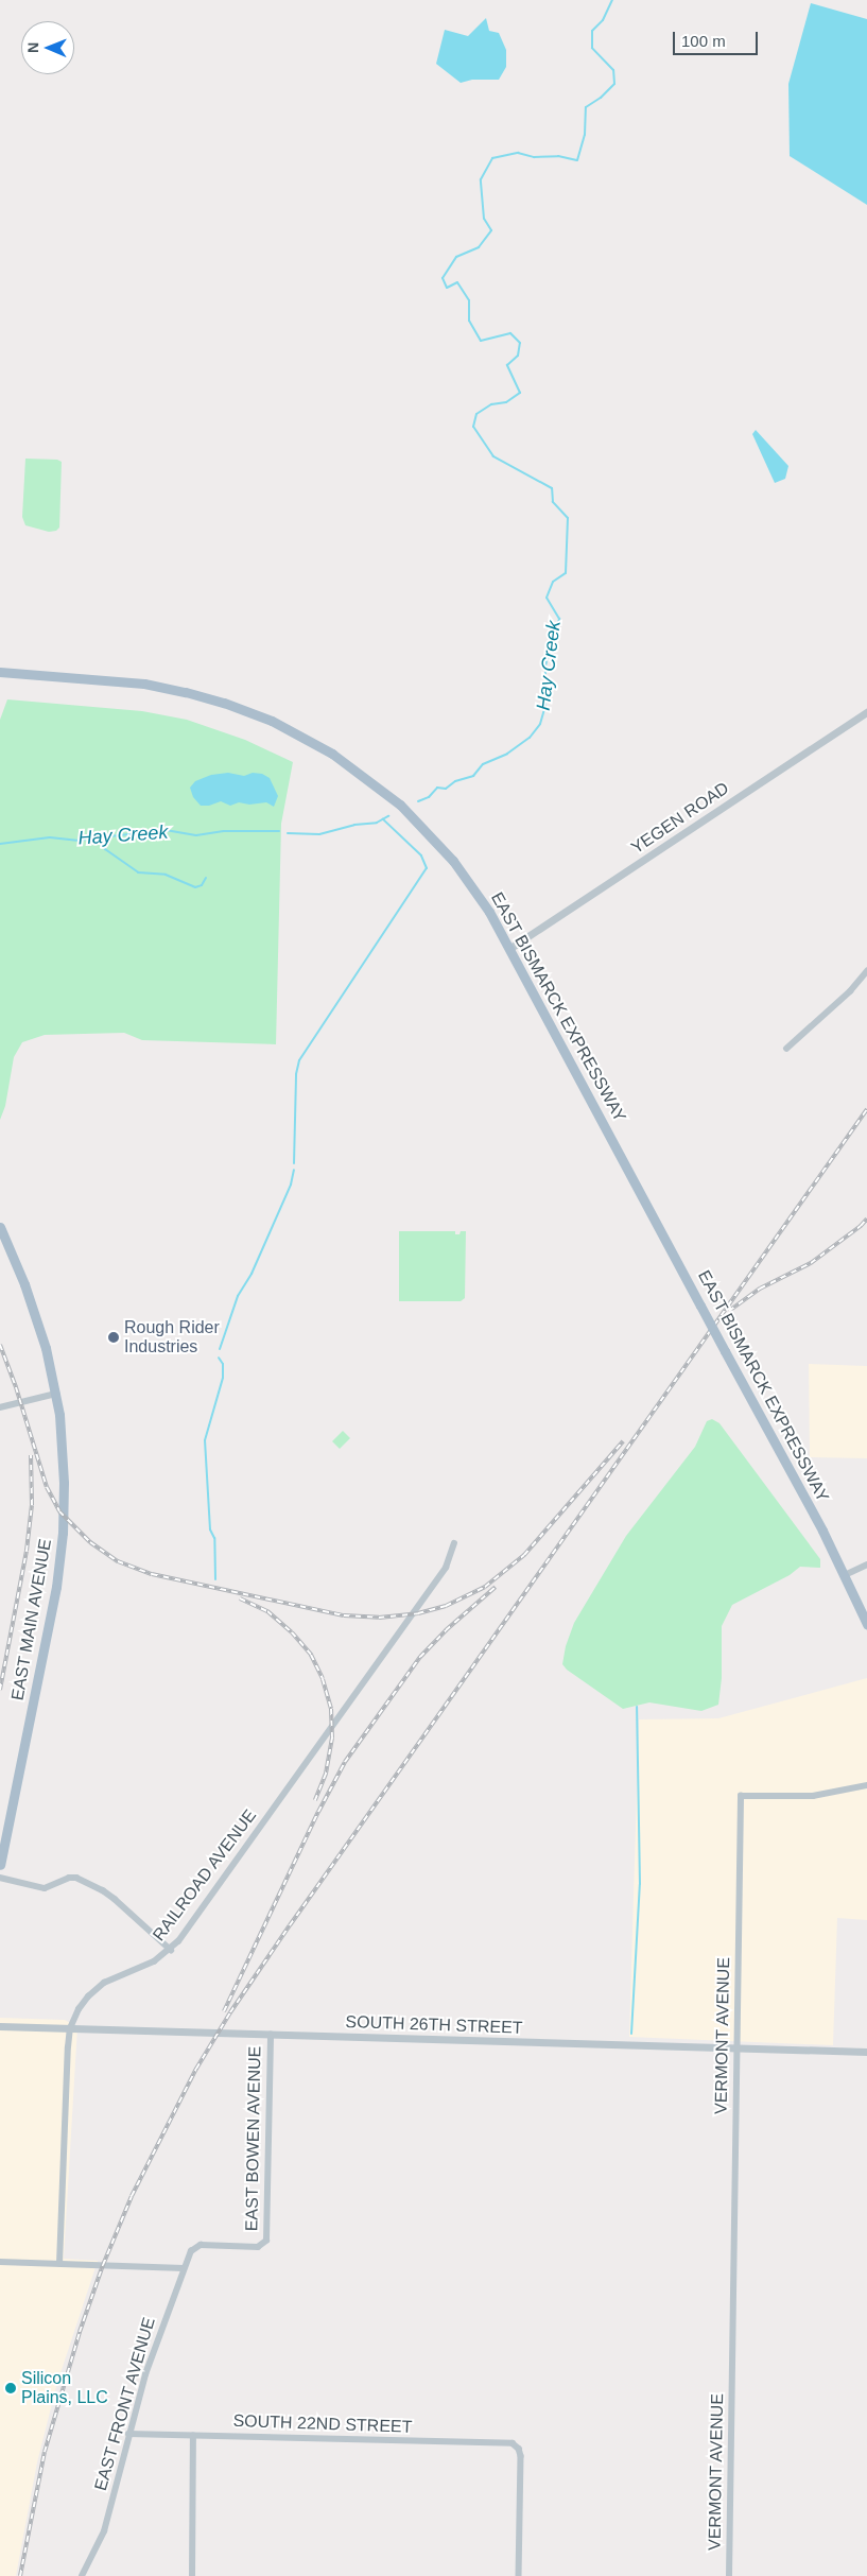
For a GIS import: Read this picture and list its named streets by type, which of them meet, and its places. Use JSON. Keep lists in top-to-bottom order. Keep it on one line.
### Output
{"streets":{"main road":["EAST BISMARCK EXPRESSWAY","EAST MAIN AVENUE"],"street":["YEGEN ROAD","RAILROAD AVENUE","SOUTH 26TH STREET","VERMONT AVENUE","EAST BOWEN AVENUE","EAST FRONT AVENUE","SOUTH 22ND STREET"]},"crossings":[["YEGEN ROAD","EAST BISMARCK EXPRESSWAY"],["RAILROAD AVENUE","SOUTH 26TH STREET"],["SOUTH 26TH STREET","VERMONT AVENUE"],["SOUTH 26TH STREET","EAST BOWEN AVENUE"],["EAST BOWEN AVENUE","EAST FRONT AVENUE"],["EAST FRONT AVENUE","SOUTH 22ND STREET"]],"water":["Hay Creek"],"places":["Rough Rider Industries","Silicon Plains, LLC"],"scale_bar":"100 m","north":"left"}
